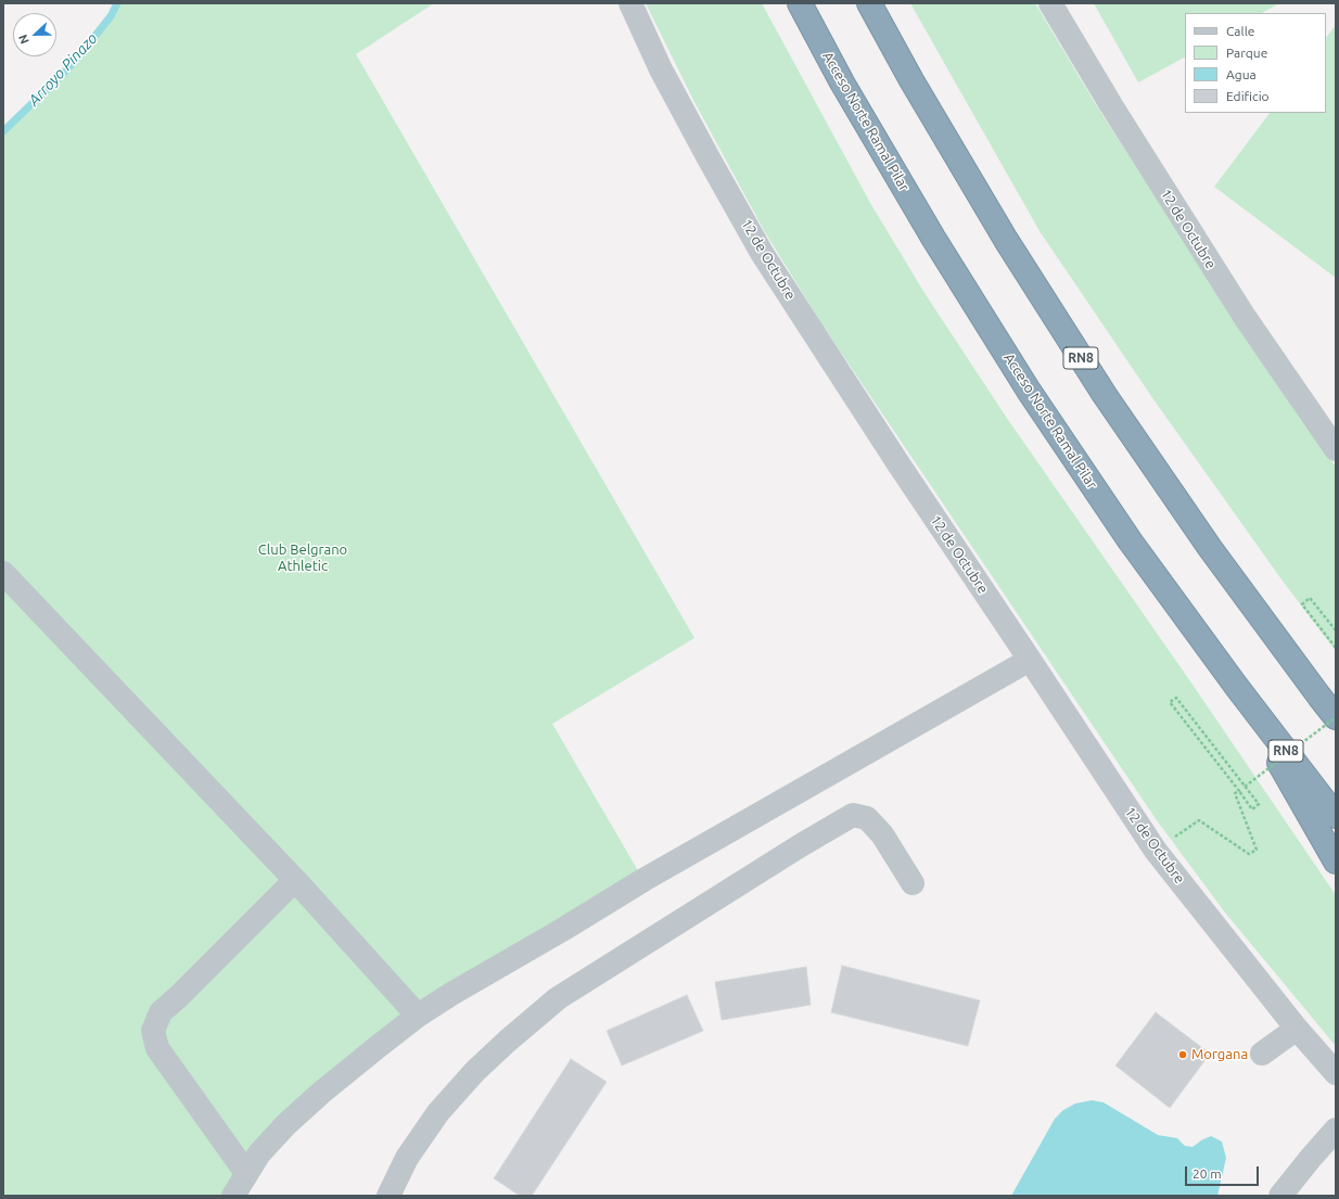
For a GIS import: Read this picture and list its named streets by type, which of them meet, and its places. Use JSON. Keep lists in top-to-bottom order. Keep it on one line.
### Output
{"streets":{"highway":["Acceso Norte Ramal Pilar","RN8"],"street":["12 de Octubre"]},"water":["Arroyo Pinazo"],"parks":["Club Belgrano Athletic"],"places":["Morgana"],"legend":["Calle","Parque","Agua","Edificio"],"scale_bar":"20 m","north":"left"}
